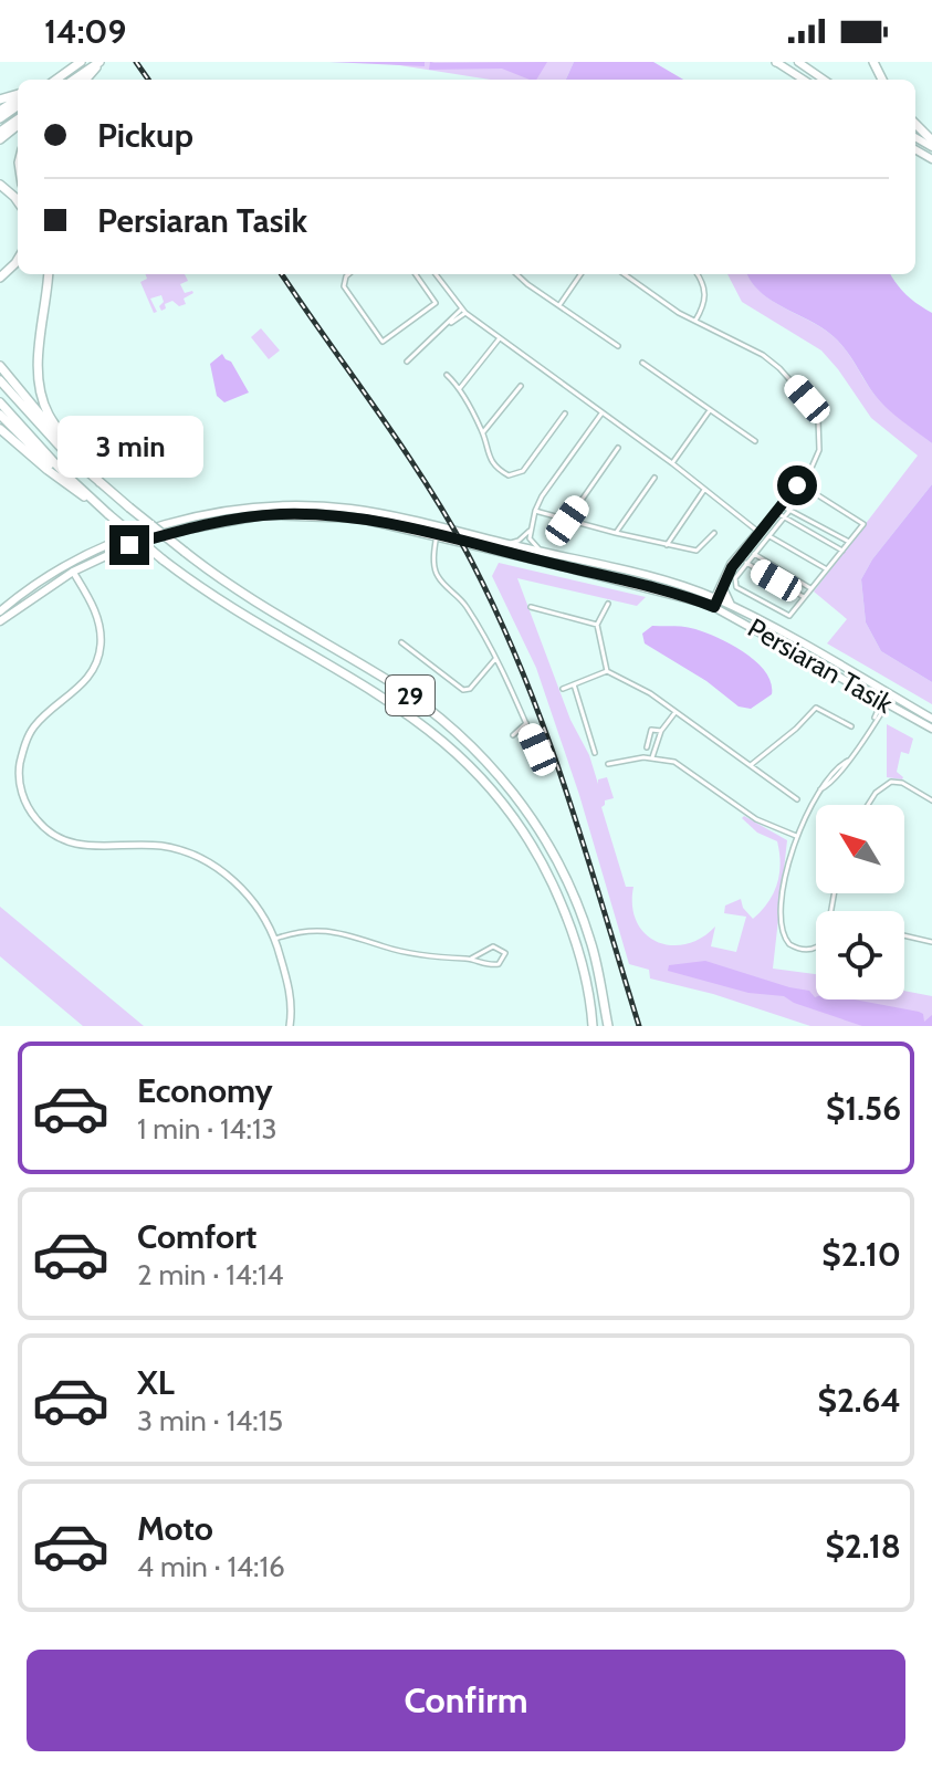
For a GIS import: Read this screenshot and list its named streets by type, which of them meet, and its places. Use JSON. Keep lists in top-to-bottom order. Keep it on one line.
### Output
{"streets":{"highway":["29"],"main road":["Persiaran Tasik"]},"north":"top left","page":{"status":"14:09","banner":["Pickup","Persiaran Tasik"],"bubble":"3 min","list":[{"name":"Economy","note":"1 min · 14:13","value":"$1.56"},{"name":"Comfort","note":"2 min · 14:14","value":"$2.10"},{"name":"XL","note":"3 min · 14:15","value":"$2.64"},{"name":"Moto","note":"4 min · 14:16","value":"$2.18"}],"buttons":"Confirm"}}
